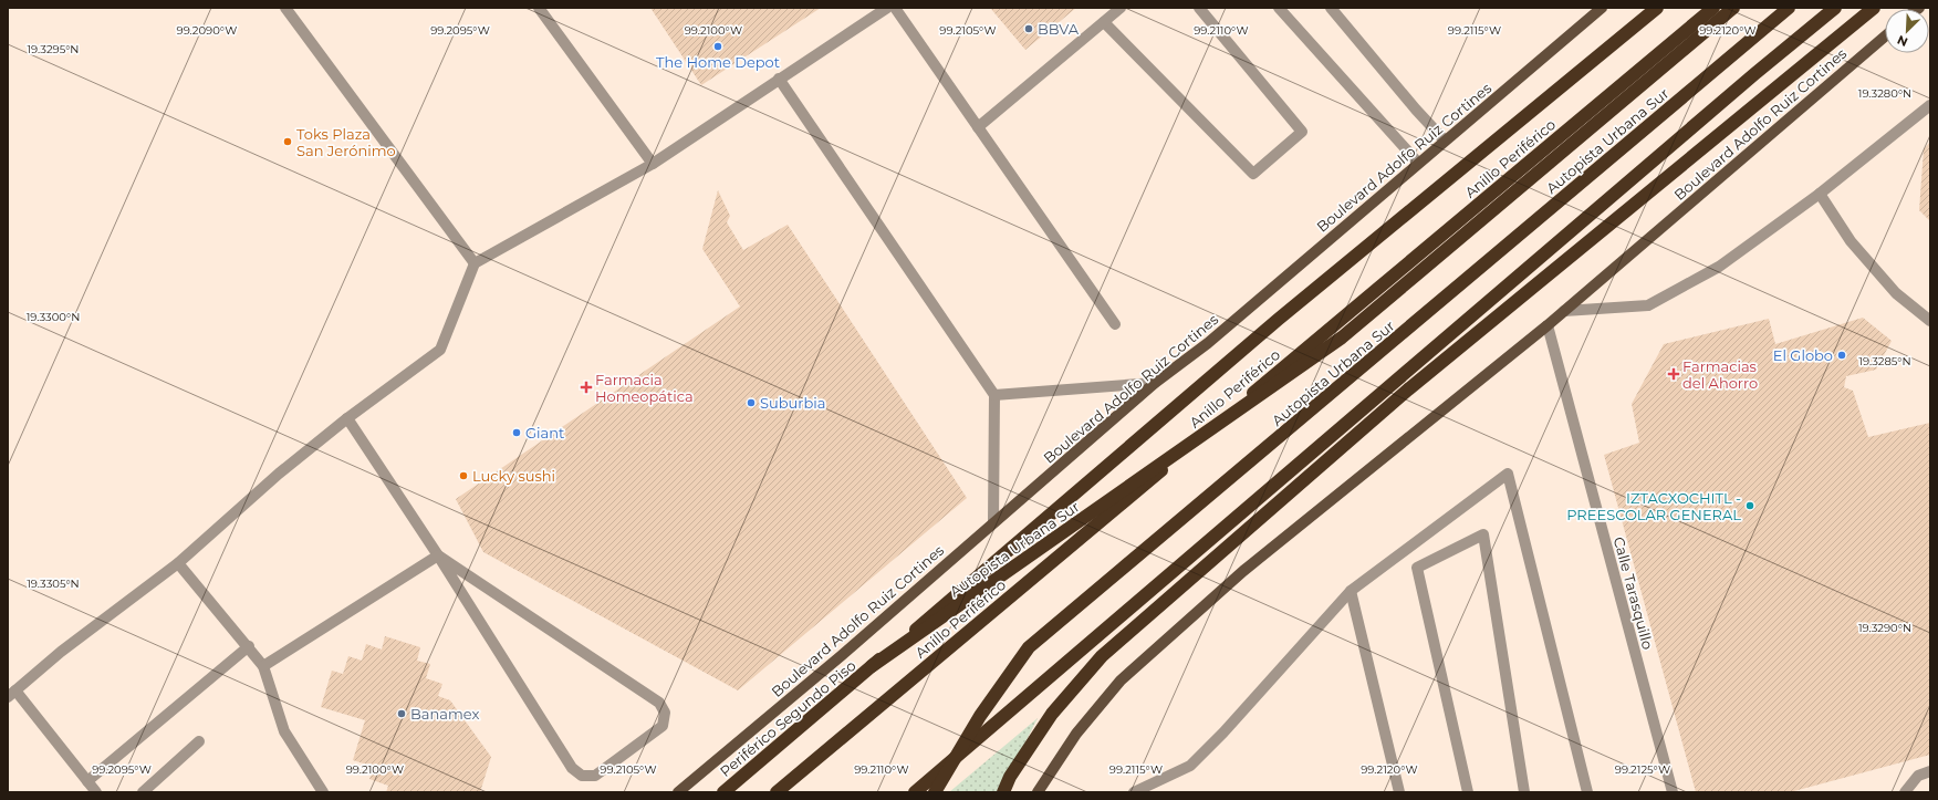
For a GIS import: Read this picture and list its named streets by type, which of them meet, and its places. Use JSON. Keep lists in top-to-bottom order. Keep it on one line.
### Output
{"streets":{"highway":["Autopista Urbana Sur","Anillo Periférico","Periférico Segundo Piso"],"main road":["Boulevard Adolfo Ruiz Cortines"],"street":["Calle Tarasquillo"]},"crossings":[["Boulevard Adolfo Ruiz Cortines","Calle Tarasquillo"],["Autopista Urbana Sur","Periférico Segundo Piso"]],"places":{"other":["BBVA","The Home Depot","Toks Plaza San Jerónimo","El Globo","Suburbia","Giant","Lucky sushi","IZTACXOCHITL - PREESCOLAR GENERAL","Banamex"],"health":["Farmacias del Ahorro","Farmacia Homeopática"]},"north":"bottom left","coordinates":["99.2090°W","99.2095°W","99.2100°W","99.2105°W","99.2120°W","99.2110°W","99.2115°W","19.3295°N","19.3280°N","19.3300°N","19.3285°N","19.3305°N","19.3290°N","99.2125°W"]}
